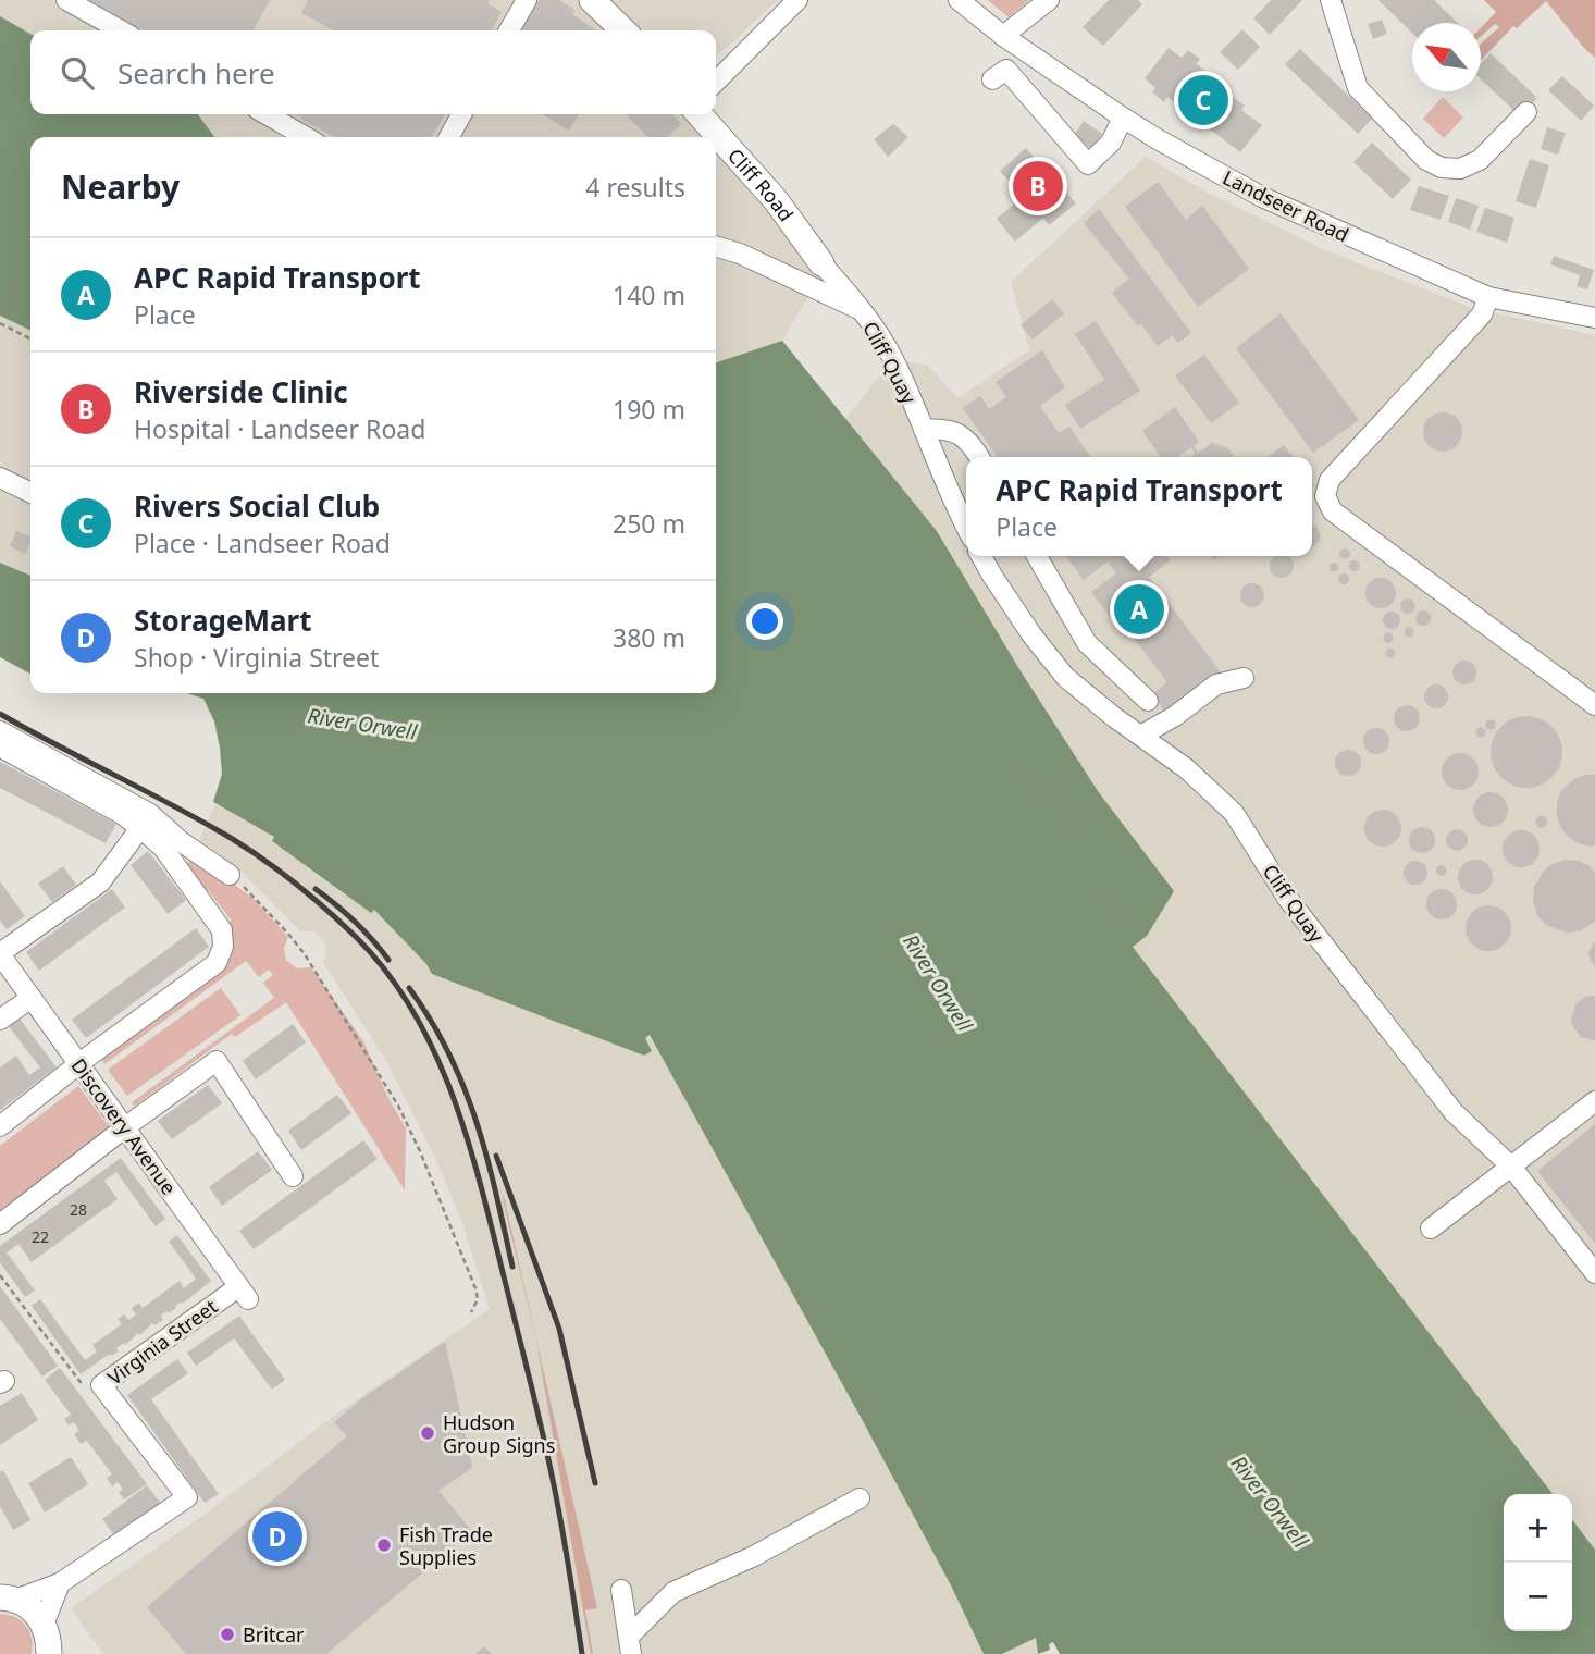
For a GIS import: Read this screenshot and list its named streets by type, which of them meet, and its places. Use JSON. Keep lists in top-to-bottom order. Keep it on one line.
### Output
{"streets":{"main road":["Cliff Road"],"street":["Landseer Road","Cliff Quay","Discovery Avenue","Virginia Street"]},"crossings":[["Cliff Road","Cliff Quay"],["Discovery Avenue","Virginia Street"]],"water":["River Orwell"],"places":["Hudson Group Signs","Fish Trade Supplies","Britcar"],"house_numbers":["28","22"],"north":"top left","page":{"search":"Search here","pins":["C","B","A","D"],"heading":["Nearby","4 results"],"list":[{"mark":"A","name":"APC Rapid Transport","note":"Place","value":"140 m"},{"mark":"B","name":"Riverside Clinic","note":"Hospital · Landseer Road","value":"190 m"},{"mark":"C","name":"Rivers Social Club","note":"Place · Landseer Road","value":"250 m"},{"mark":"D","name":"StorageMart","note":"Shop · Virginia Street","value":"380 m"}],"popup":["APC Rapid Transport","Place"],"map_buttons":["+","−"]}}
